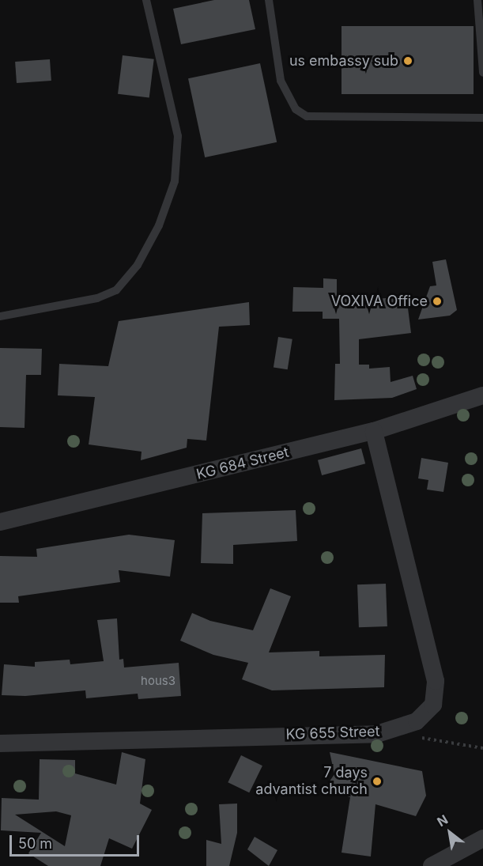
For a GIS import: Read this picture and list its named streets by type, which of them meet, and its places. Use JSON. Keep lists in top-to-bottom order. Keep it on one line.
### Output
{"streets":{"street":["KG 684 Street","KG 655 Street"]},"crossings":[["KG 684 Street","KG 655 Street"]],"places":["us embassy sub","VOXIVA Office","7 days advantist church"],"house_numbers":["hous3"],"scale_bar":"50 m","north":"top left"}
